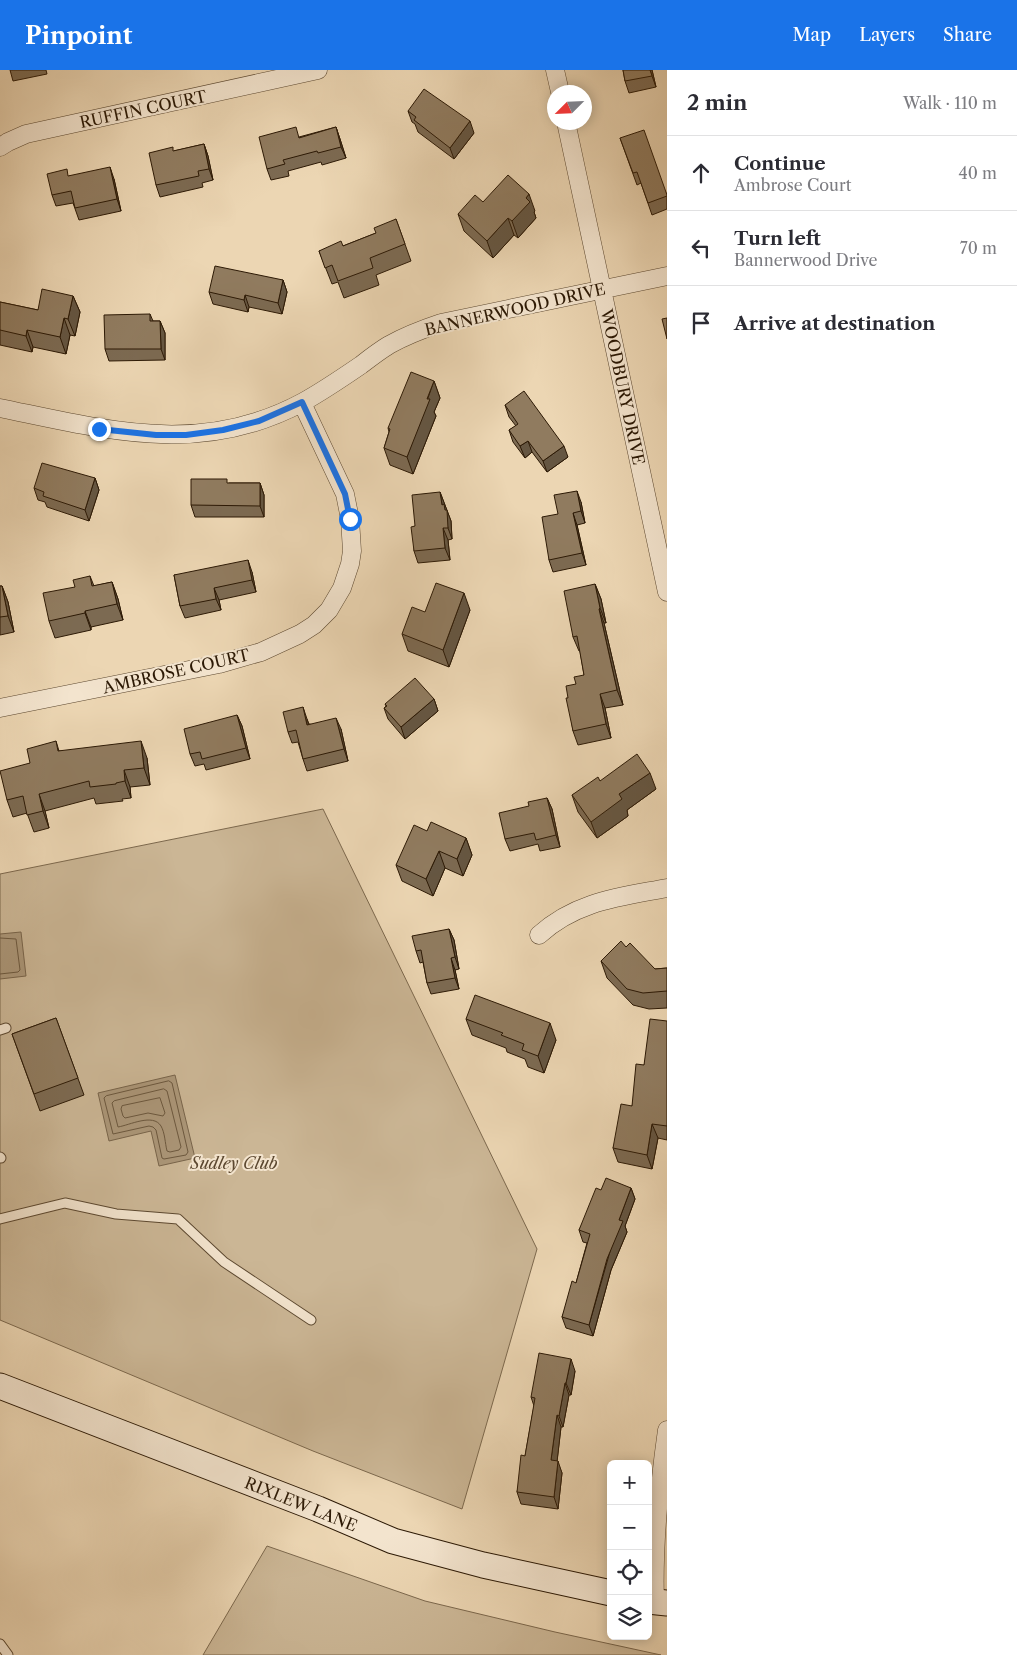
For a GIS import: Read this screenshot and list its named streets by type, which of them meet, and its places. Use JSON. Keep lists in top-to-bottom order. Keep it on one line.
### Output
{"streets":{"street":["RUFFIN COURT","BANNERWOOD DRIVE","WOODBURY DRIVE","AMBROSE COURT","RIXLEW LANE"]},"crossings":[["BANNERWOOD DRIVE","WOODBURY DRIVE"],["BANNERWOOD DRIVE","AMBROSE COURT"]],"parks":["Sudley Club"],"north":"bottom left","page":{"header":"Pinpoint","nav":["Map","Layers","Share"],"heading":["2 min","Walk · 110 m"],"list":[["Continue","Ambrose Court","40 m"],["Turn left","Bannerwood Drive","70 m"],"Arrive at destination"],"map_buttons":["+","−"]}}
